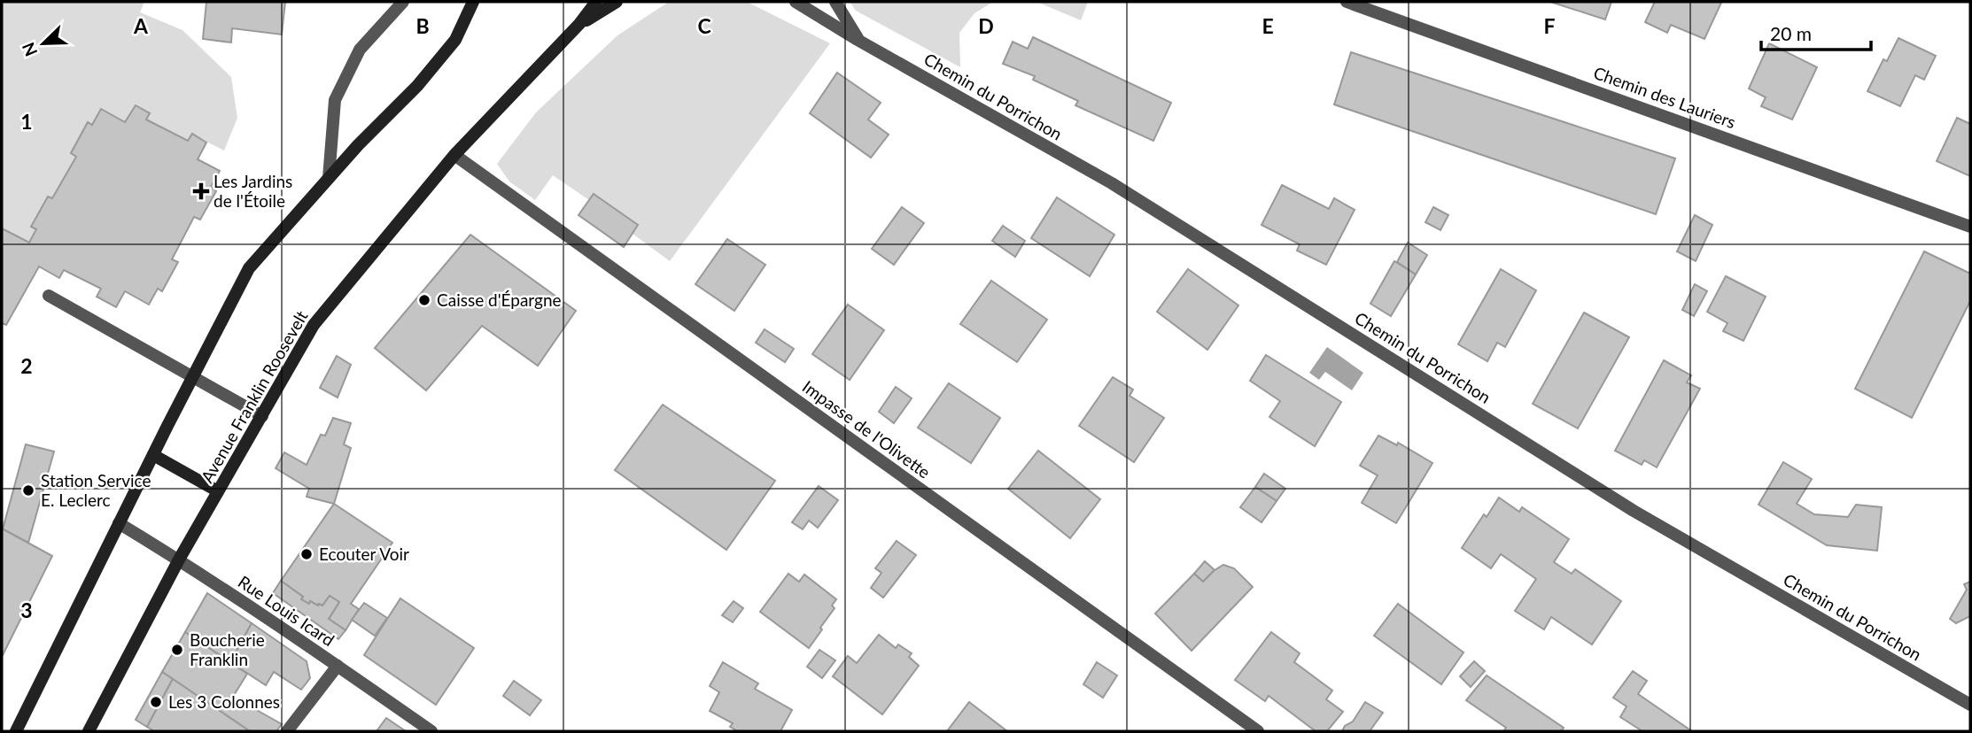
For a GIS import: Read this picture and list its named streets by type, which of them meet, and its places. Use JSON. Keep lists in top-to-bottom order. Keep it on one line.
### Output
{"streets":{"main road":["Avenue Franklin Roosevelt"],"street":["Chemin du Porrichon","Chemin des Lauriers","Impasse de l'Olivette","Rue Louis Icard"]},"crossings":[["Avenue Franklin Roosevelt","Impasse de l'Olivette"],["Avenue Franklin Roosevelt","Rue Louis Icard"]],"places":{"health":["Les Jardins de l'Étoile"],"other":["Caisse d'Épargne","Station Service E. Leclerc","Ecouter Voir","Boucherie Franklin","Les 3 Colonnes"]},"scale_bar":"20 m","north":"bottom left","grid":{"columns":["A","B","C","D","E","F"],"rows":["1","2","3"]}}
